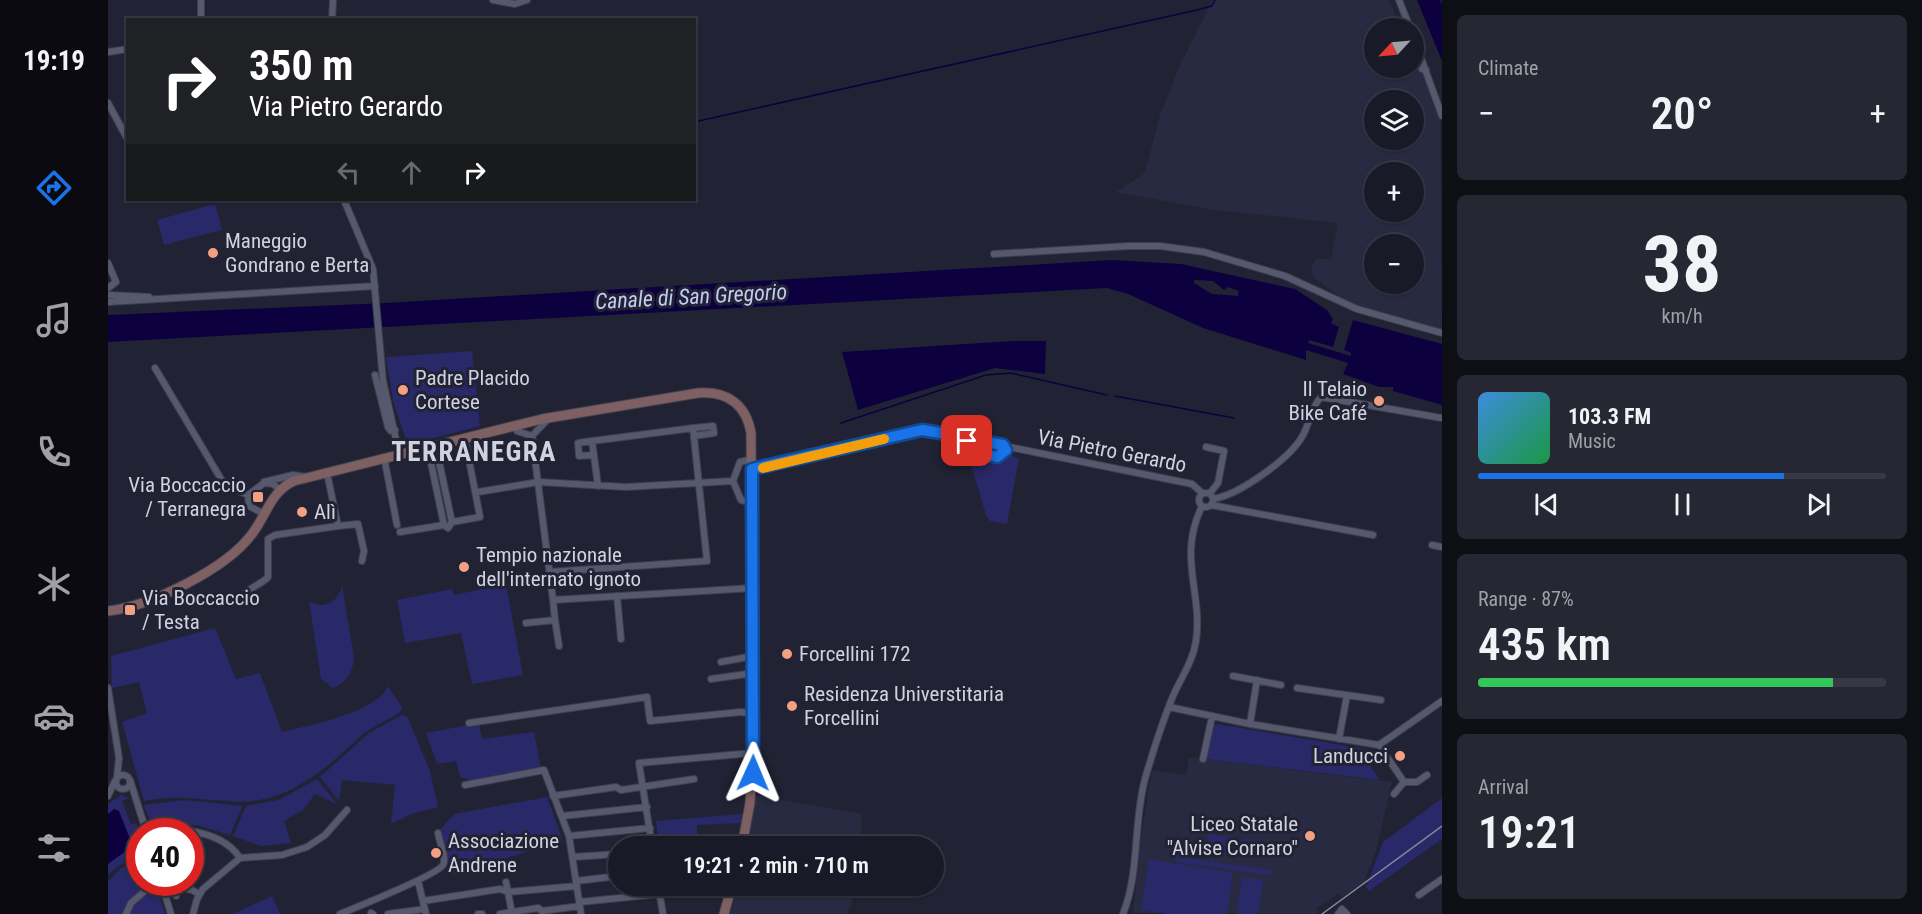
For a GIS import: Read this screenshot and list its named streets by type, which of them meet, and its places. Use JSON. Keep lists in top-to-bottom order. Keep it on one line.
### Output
{"streets":{"street":["Via Pietro Gerardo"]},"districts":["TERRANEGRA"],"water":["Canale di San Gregorio"],"places":{"other":["Maneggio Gondrano e Berta","Padre Placido Cortese","Il Telaio Bike Café","Alì","Tempio nazionale dell'internato ignoto","Forcellini 172","Residenza Universtitaria Forcellini","Landucci","Liceo Statale \"Alvise Cornaro\"","Associazione Andrene"],"transit":["Via Boccaccio / Terranegra","Via Boccaccio / Testa"]},"north":"bottom left","page":{"tabs":"19:19","tile":["Climate",["38","km/h"],["Range · 87%","435 km"],["Arrival","19:21"]],"map_buttons":["+","−"],"turn":["350 m","Via Pietro Gerardo"],"heat":["−","20°","+"],"song":["103.3 FM","Music"],"limit":"40","trip":"19:21 · 2 min · 710 m"}}
